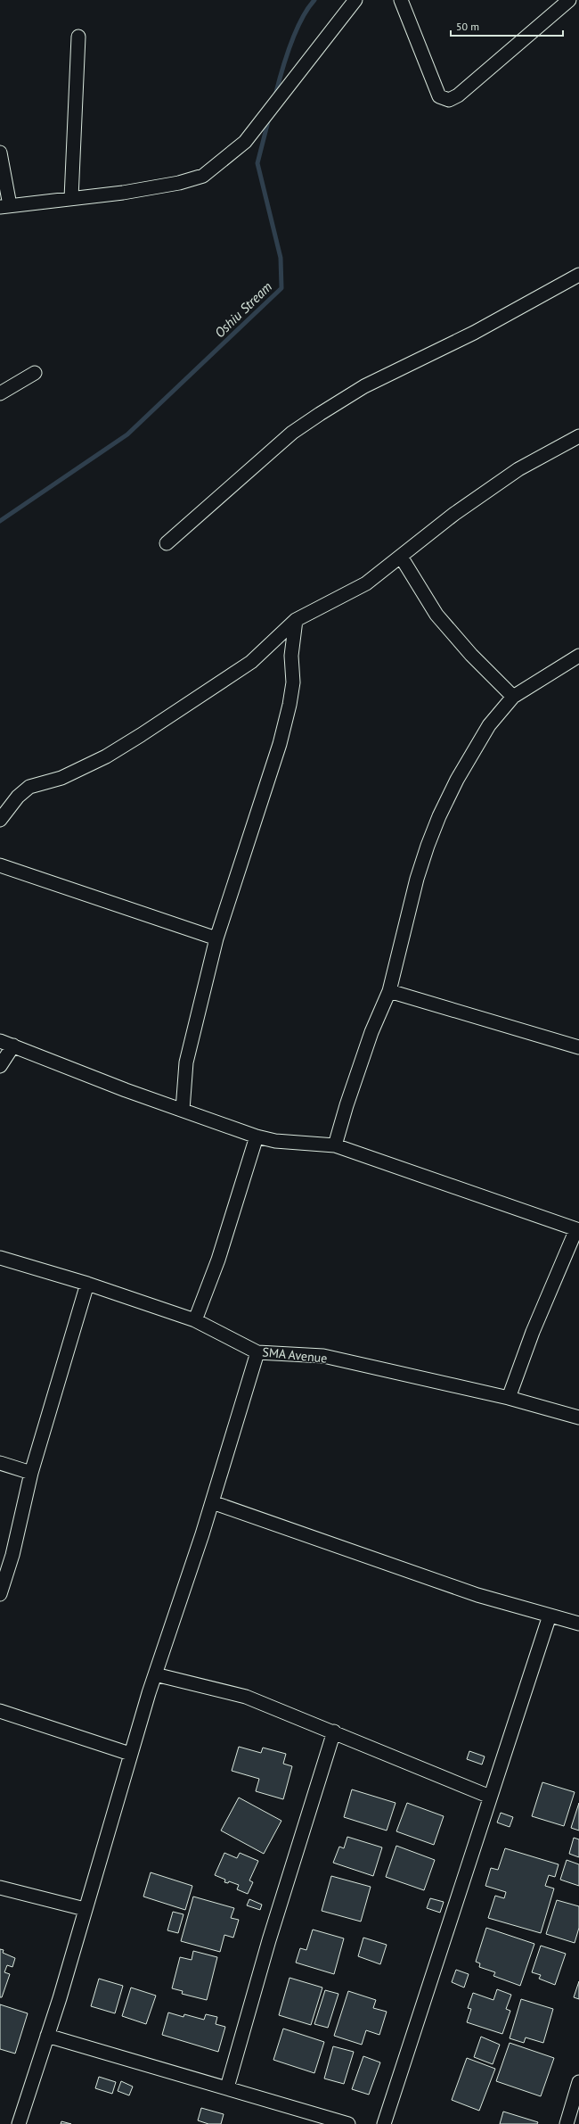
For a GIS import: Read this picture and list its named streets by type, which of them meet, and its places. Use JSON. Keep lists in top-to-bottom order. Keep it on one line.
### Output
{"streets":{"street":["SMA Avenue"]},"water":["Oshiu Stream"],"scale_bar":"50 m"}
